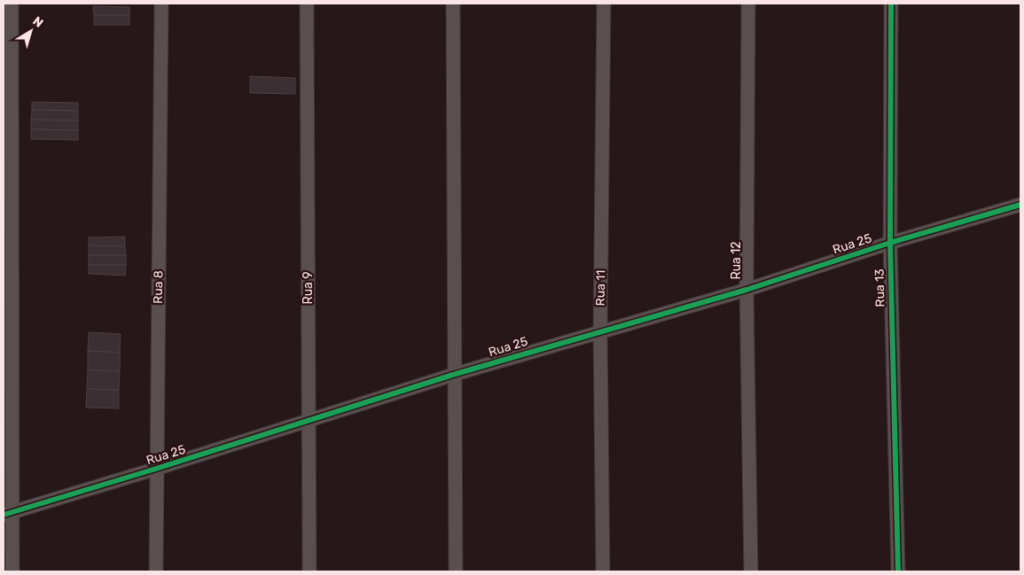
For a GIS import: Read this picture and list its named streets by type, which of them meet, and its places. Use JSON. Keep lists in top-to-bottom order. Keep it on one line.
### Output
{"streets":{"street":["Rua 25","Rua 12","Rua 8","Rua 9","Rua 11","Rua 13"]},"crossings":[["Rua 25","Rua 12"],["Rua 25","Rua 8"],["Rua 25","Rua 9"],["Rua 25","Rua 11"],["Rua 25","Rua 13"]],"north":"top right"}
